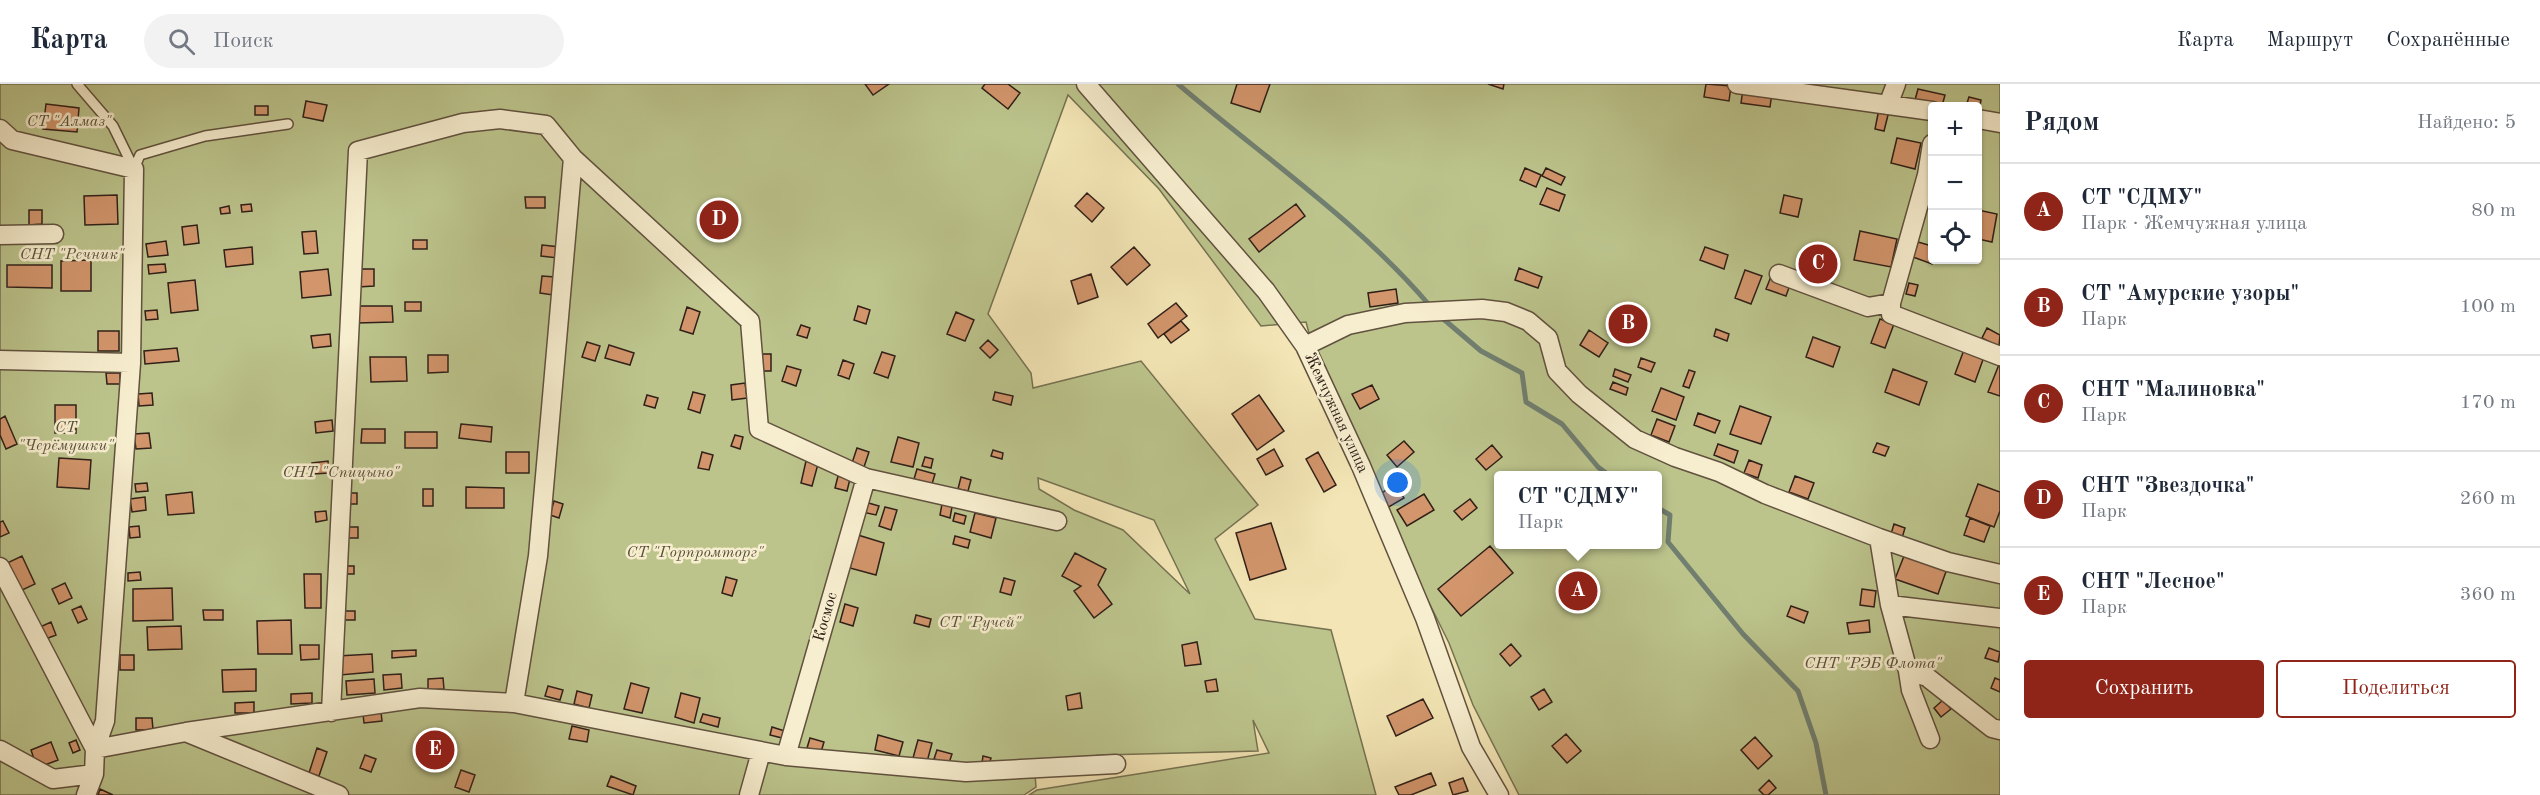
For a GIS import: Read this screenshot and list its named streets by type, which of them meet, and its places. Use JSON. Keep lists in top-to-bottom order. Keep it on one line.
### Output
{"streets":{"street":["Жемчужная улица","Космос"]},"parks":["СТ \"Алмаз\"","СНТ \"Речник\"","СТ \"Черёмушки\"","СНТ \"Спицыно\"","СТ \"Горпромторг\"","СТ \"Ручей\"","СНТ \"РЭБ Флота\""],"page":{"header":"Карта","search":"Поиск","nav":["Карта","Маршрут","Сохранённые"],"heading":["Рядом","Найдено: 5"],"map_buttons":["+","−"],"list":[{"mark":"A","name":"СТ \"СДМУ\"","note":"Парк · Жемчужная улица","value":"80 m"},{"mark":"B","name":"СТ \"Амурские узоры\"","note":"Парк","value":"100 m"},{"mark":"C","name":"СНТ \"Малиновка\"","note":"Парк","value":"170 m"},{"mark":"D","name":"СНТ \"Звездочка\"","note":"Парк","value":"260 m"},{"mark":"E","name":"СНТ \"Лесное\"","note":"Парк","value":"360 m"}],"pins":["D","C","B","A","E"],"popup":["СТ \"СДМУ\"","Парк"],"buttons":["Сохранить","Поделиться"]}}
